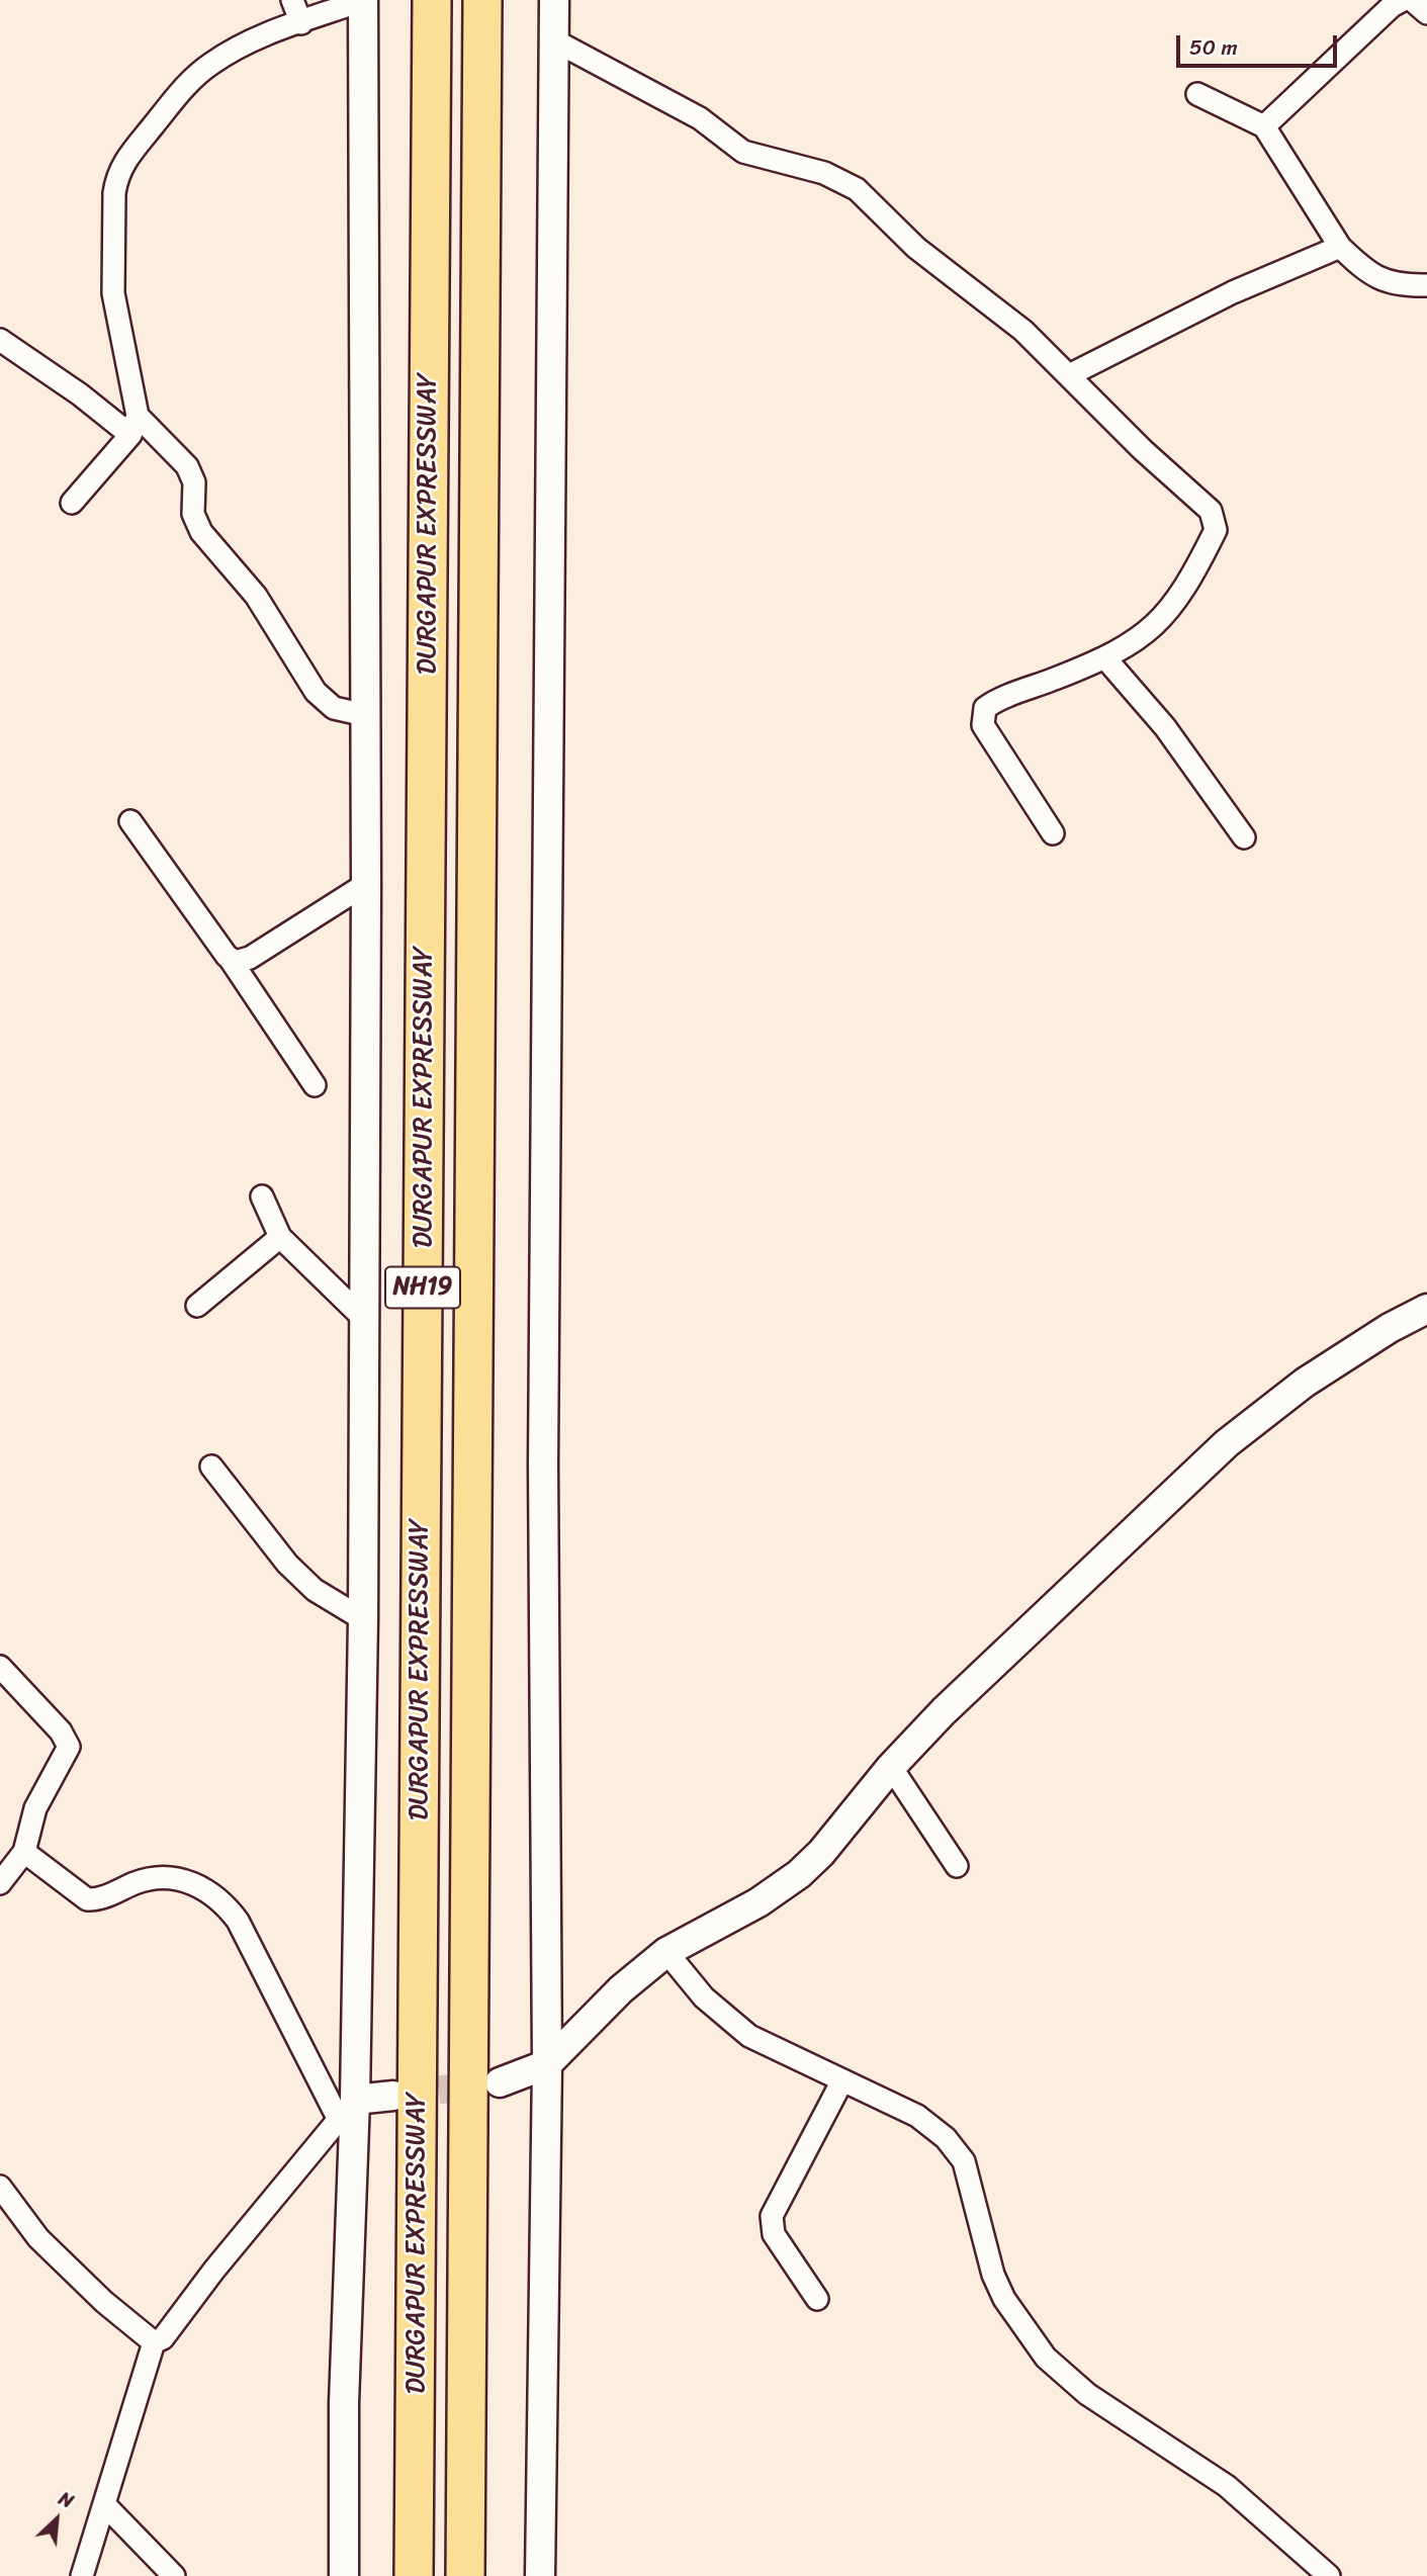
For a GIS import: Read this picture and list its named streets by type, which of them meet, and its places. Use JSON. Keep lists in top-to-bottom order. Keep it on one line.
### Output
{"streets":{"highway":["DURGAPUR EXPRESSWAY","NH19"]},"scale_bar":"50 m","north":"top right"}
